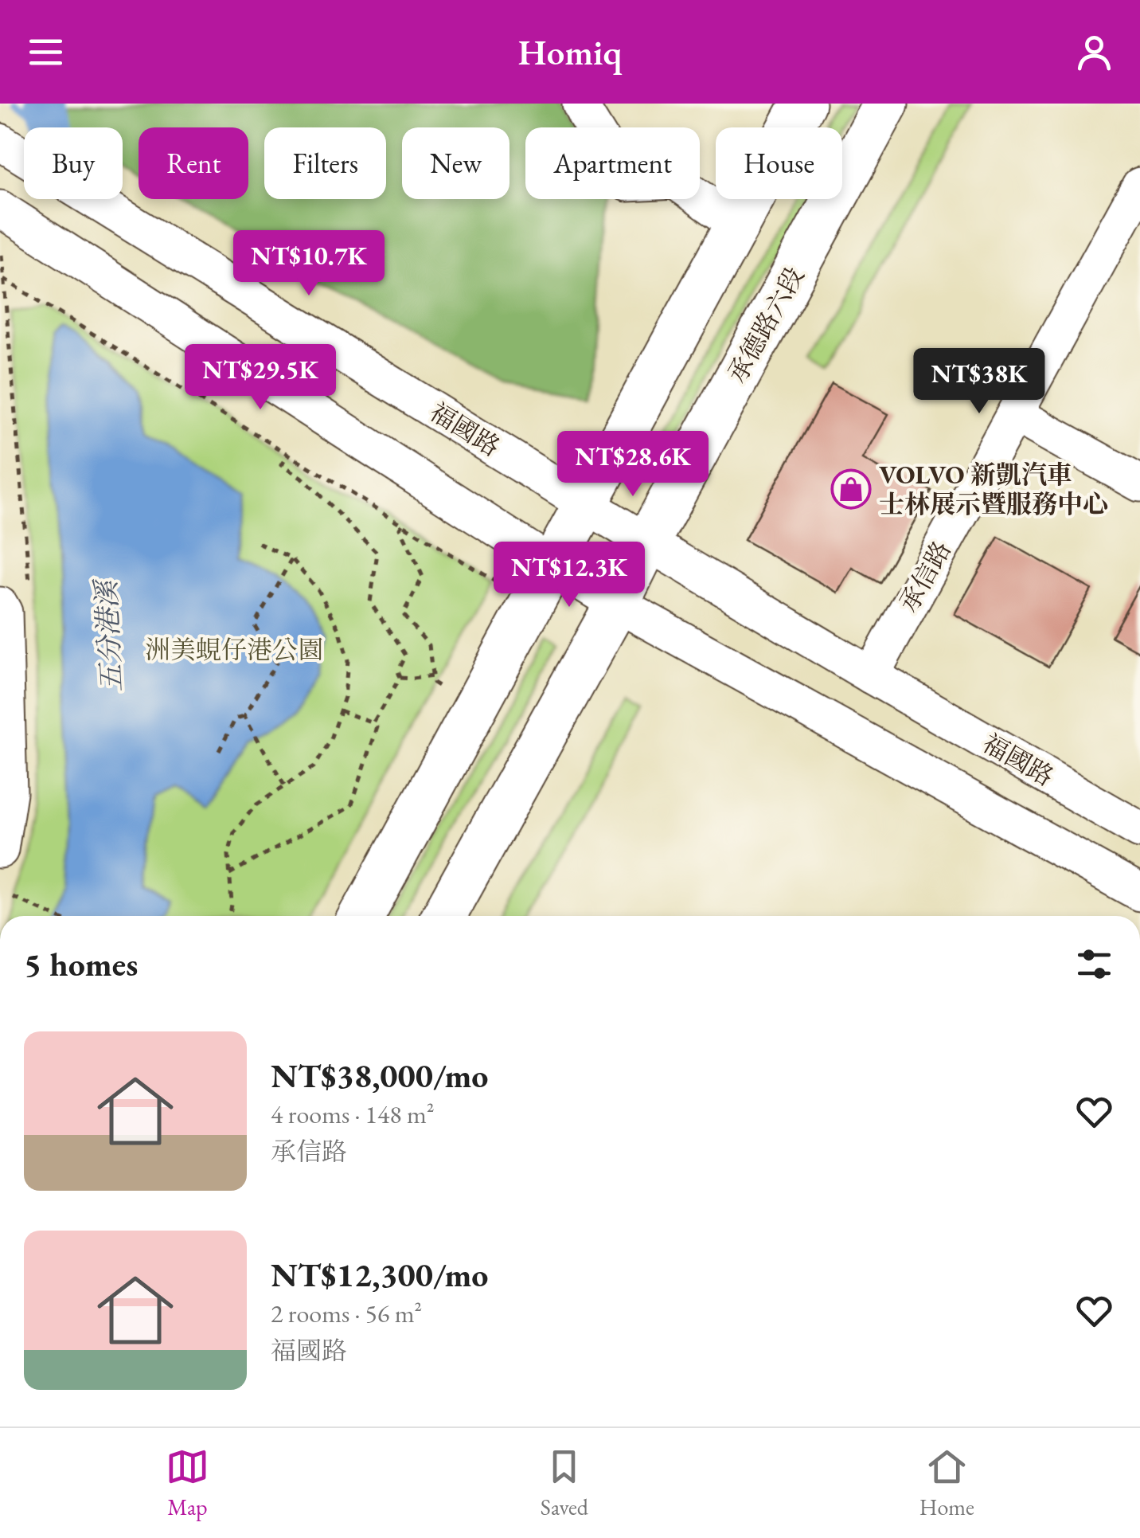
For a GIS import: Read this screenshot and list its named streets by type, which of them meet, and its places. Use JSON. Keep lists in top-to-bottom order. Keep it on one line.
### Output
{"streets":{"main road":["承德路六段"],"street":["福國路","承信路"]},"crossings":[["承德路六段","福國路"],["福國路","承信路"]],"water":["五分港溪"],"parks":["洲美蜆仔港公園"],"places":{"shop":["VOLVO 新凱汽車 士林展示暨服務中心"]},"page":{"header":"Homiq","chip":["Buy","Rent","Filters","New","Apartment","House"],"price":["NT$10.7K","NT$29.5K","NT$38K","NT$28.6K","NT$12.3K"],"heading":"5 homes","list":[{"name":"NT$38,000/mo","note":"4 rooms · 148 m² · 承信路"},{"name":"NT$12,300/mo","note":"2 rooms · 56 m² · 福國路"}],"tabs":["Map","Saved","Home"]}}
